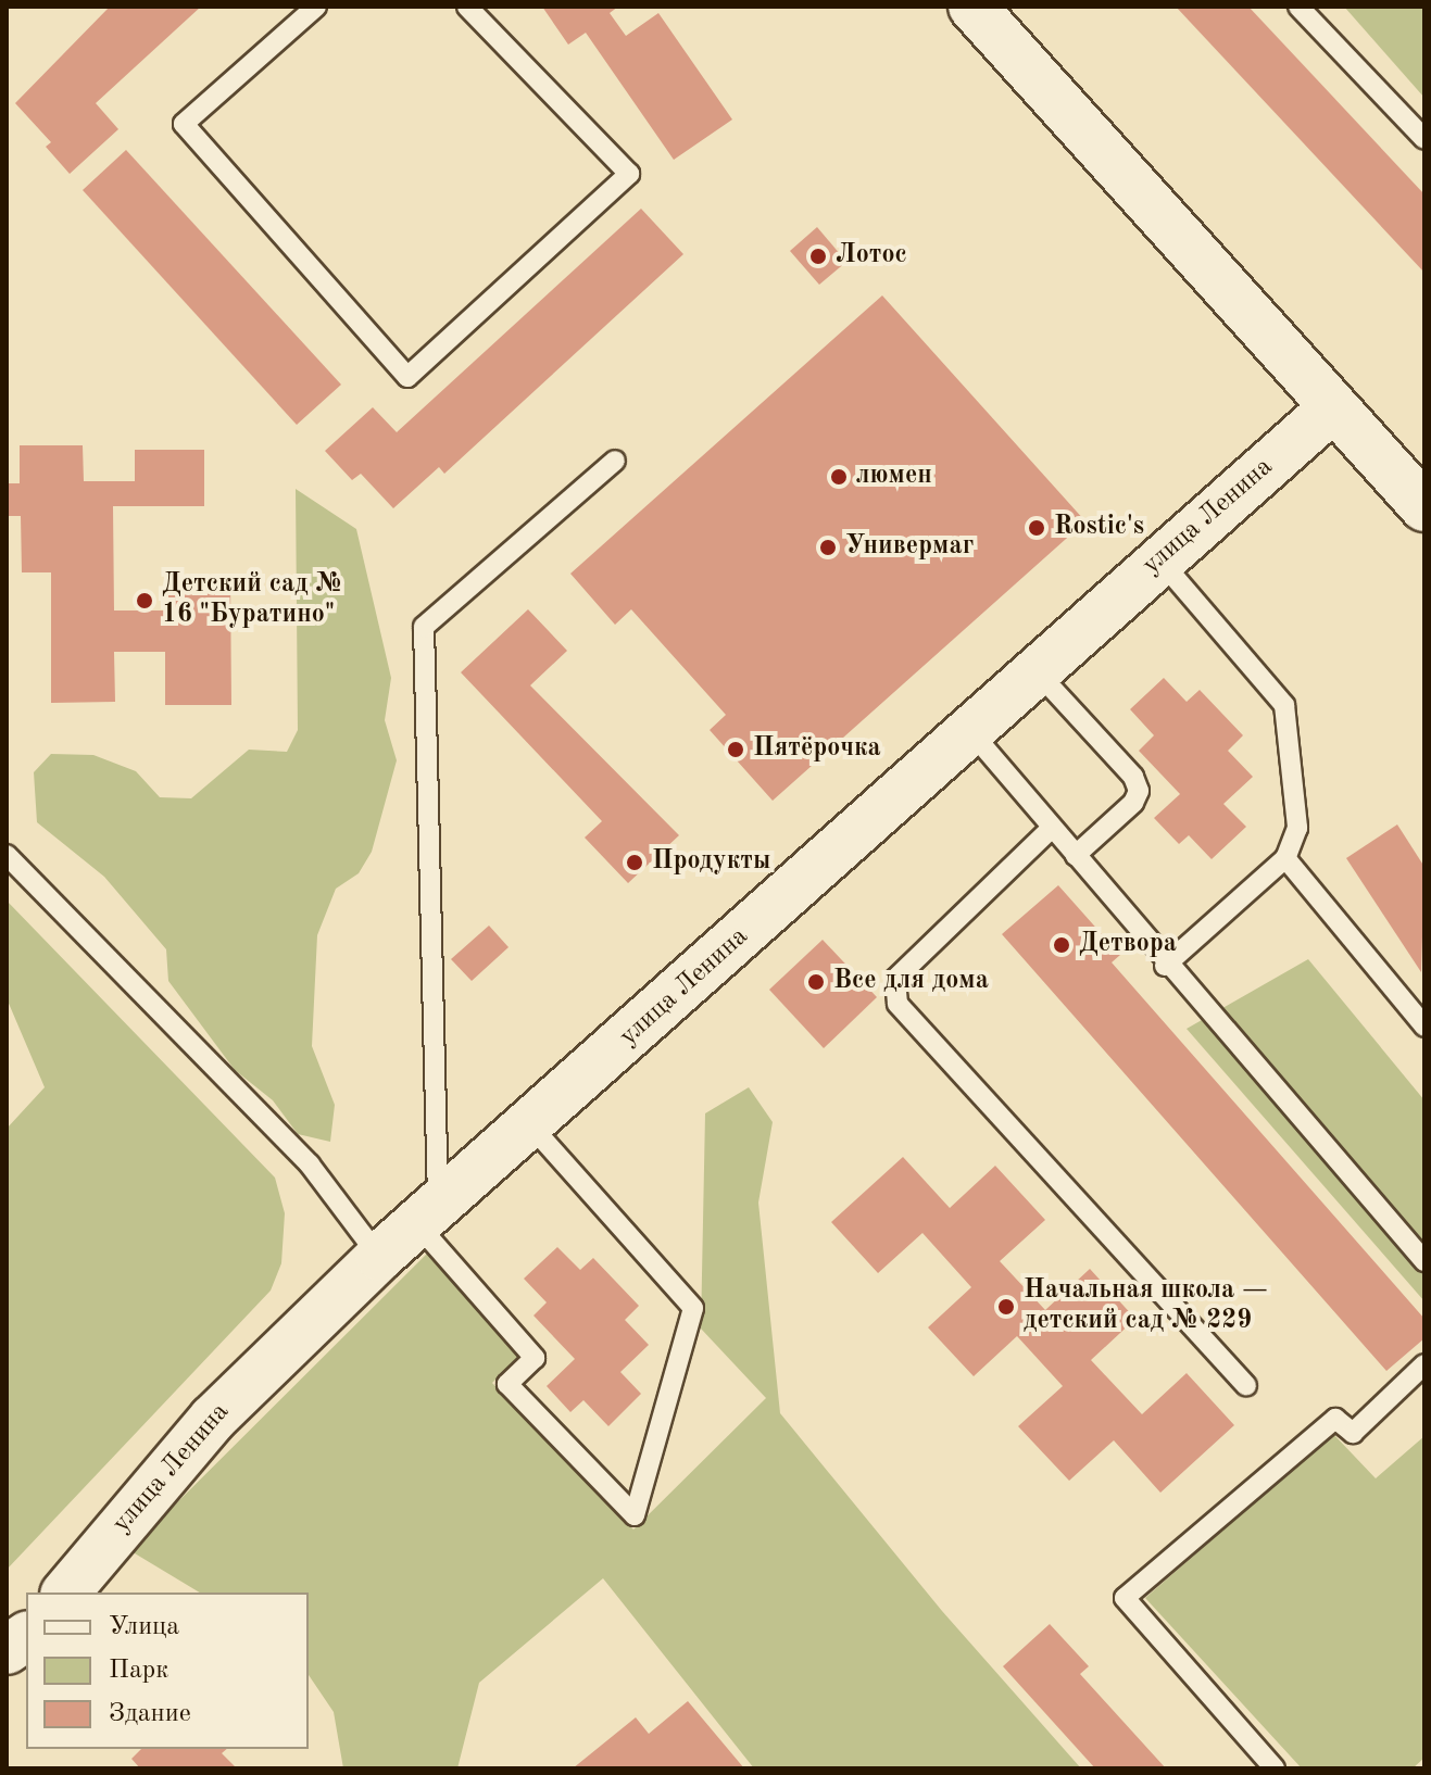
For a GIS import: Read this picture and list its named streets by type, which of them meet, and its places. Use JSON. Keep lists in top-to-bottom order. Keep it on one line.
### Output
{"streets":{"street":["улица Ленина"]},"places":["Лотос","люмен","Rostiс's","Универмаг","Детский сад № 16 \"Буратино\"","Пятёрочка","Продукты","Детвора","Все для дома","Начальная школа — детский сад № 229"],"legend":["Улица","Парк","Здание"]}
